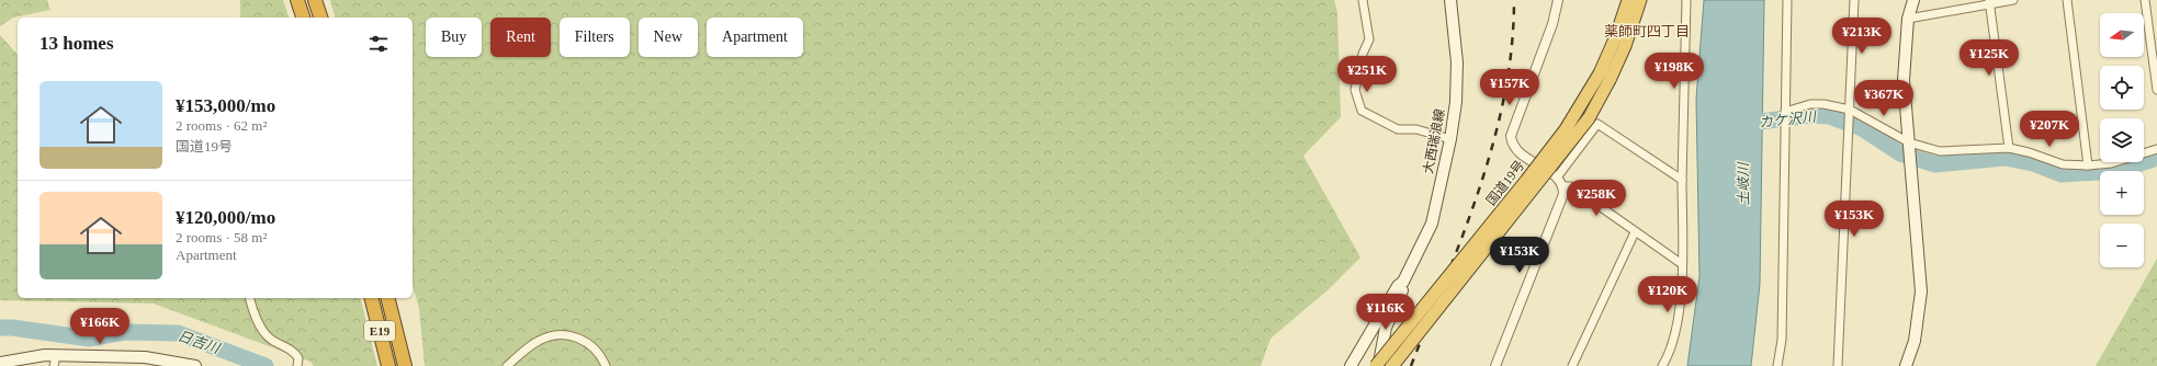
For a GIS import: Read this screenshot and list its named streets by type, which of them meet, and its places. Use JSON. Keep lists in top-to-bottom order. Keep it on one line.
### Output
{"streets":{"highway":["国道19号","E19"],"main road":["大西瑞浪線"]},"districts":["薬師町四丁目"],"water":["カケ沢川","土岐川","日吉川"],"north":"left","page":{"map_buttons":["+","−"],"price":["¥213K","¥125K","¥198K","¥251K","¥157K","¥367K","¥207K","¥258K","¥153K","¥153K","¥120K","¥116K","¥166K"],"chip":["Buy","Rent","Filters","New","Apartment"],"heading":"13 homes","list":[{"name":"¥153,000/mo","note":"2 rooms · 62 m² · 国道19号"},{"name":"¥120,000/mo","note":"2 rooms · 58 m² · Apartment"}]}}
